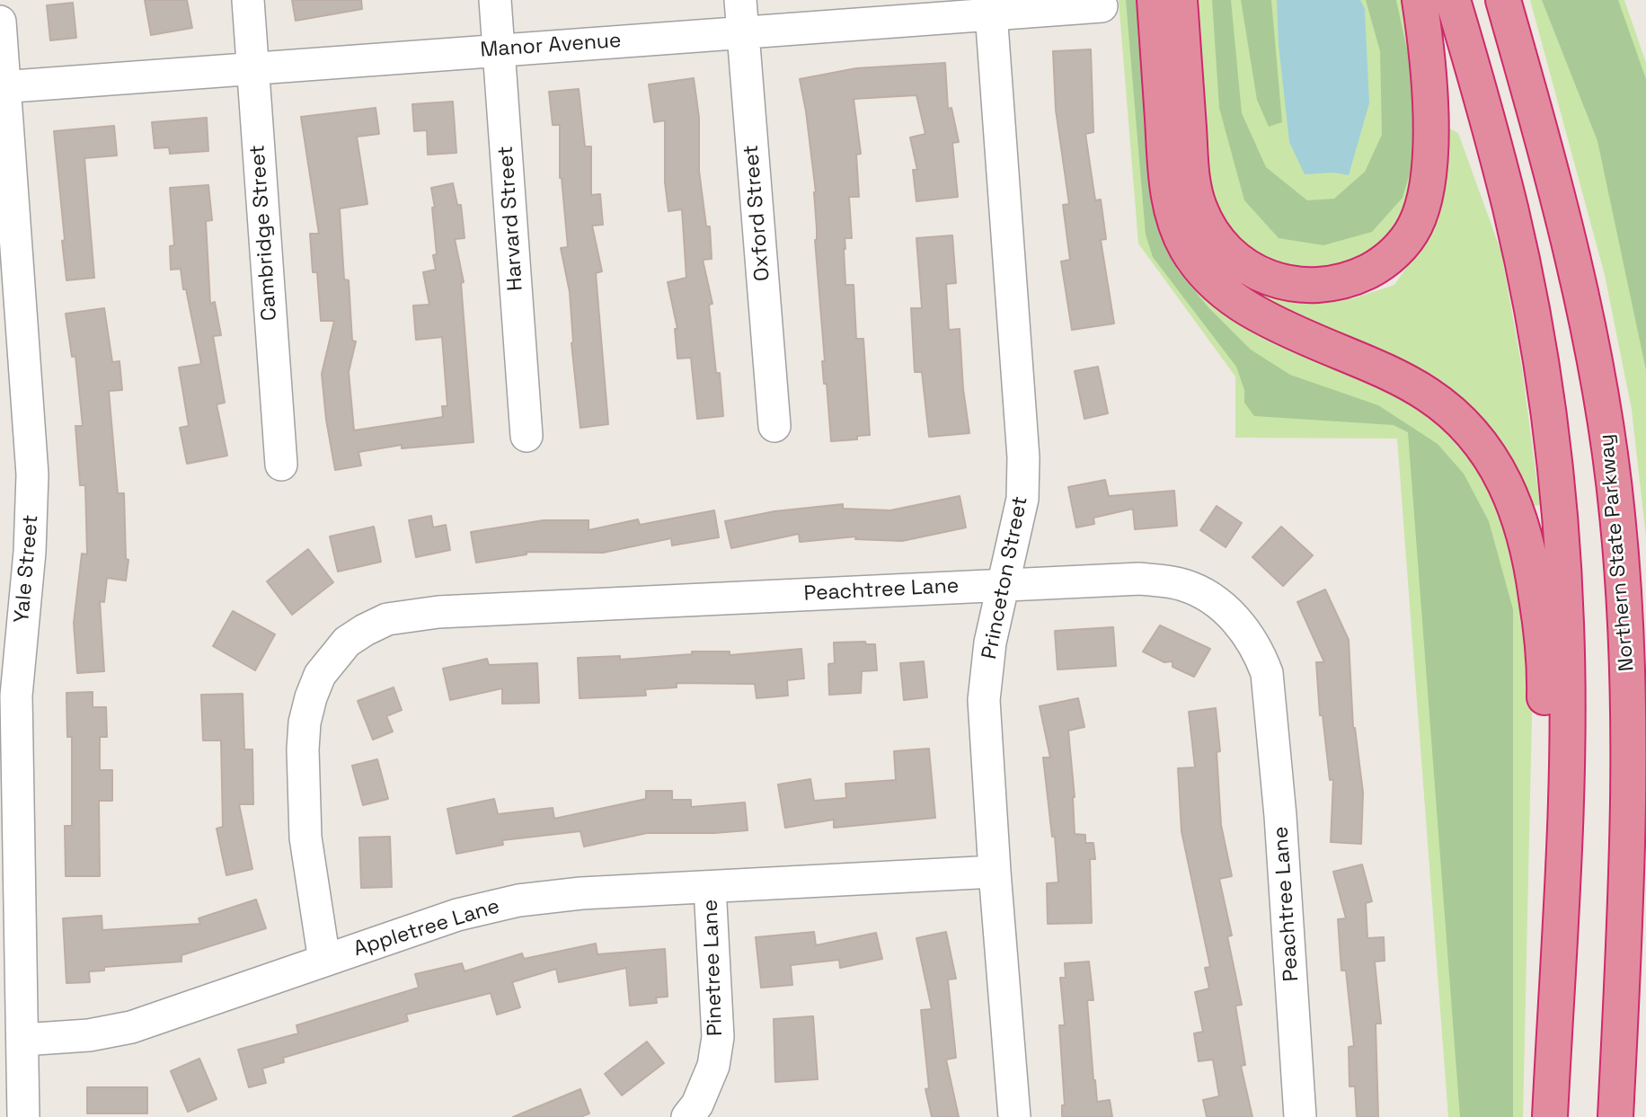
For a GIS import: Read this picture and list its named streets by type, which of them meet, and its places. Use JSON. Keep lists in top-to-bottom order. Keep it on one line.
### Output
{"streets":{"highway":["Northern State Parkway"],"street":["Manor Avenue","Oxford Street","Harvard Street","Cambridge Street","Yale Street","Princeton Street","Peachtree Lane","Appletree Lane","Pinetree Lane"]},"crossings":[["Manor Avenue","Oxford Street"],["Manor Avenue","Harvard Street"],["Manor Avenue","Cambridge Street"],["Manor Avenue","Yale Street"],["Manor Avenue","Princeton Street"],["Yale Street","Appletree Lane"],["Princeton Street","Peachtree Lane"],["Princeton Street","Appletree Lane"],["Peachtree Lane","Appletree Lane"],["Appletree Lane","Pinetree Lane"]]}
